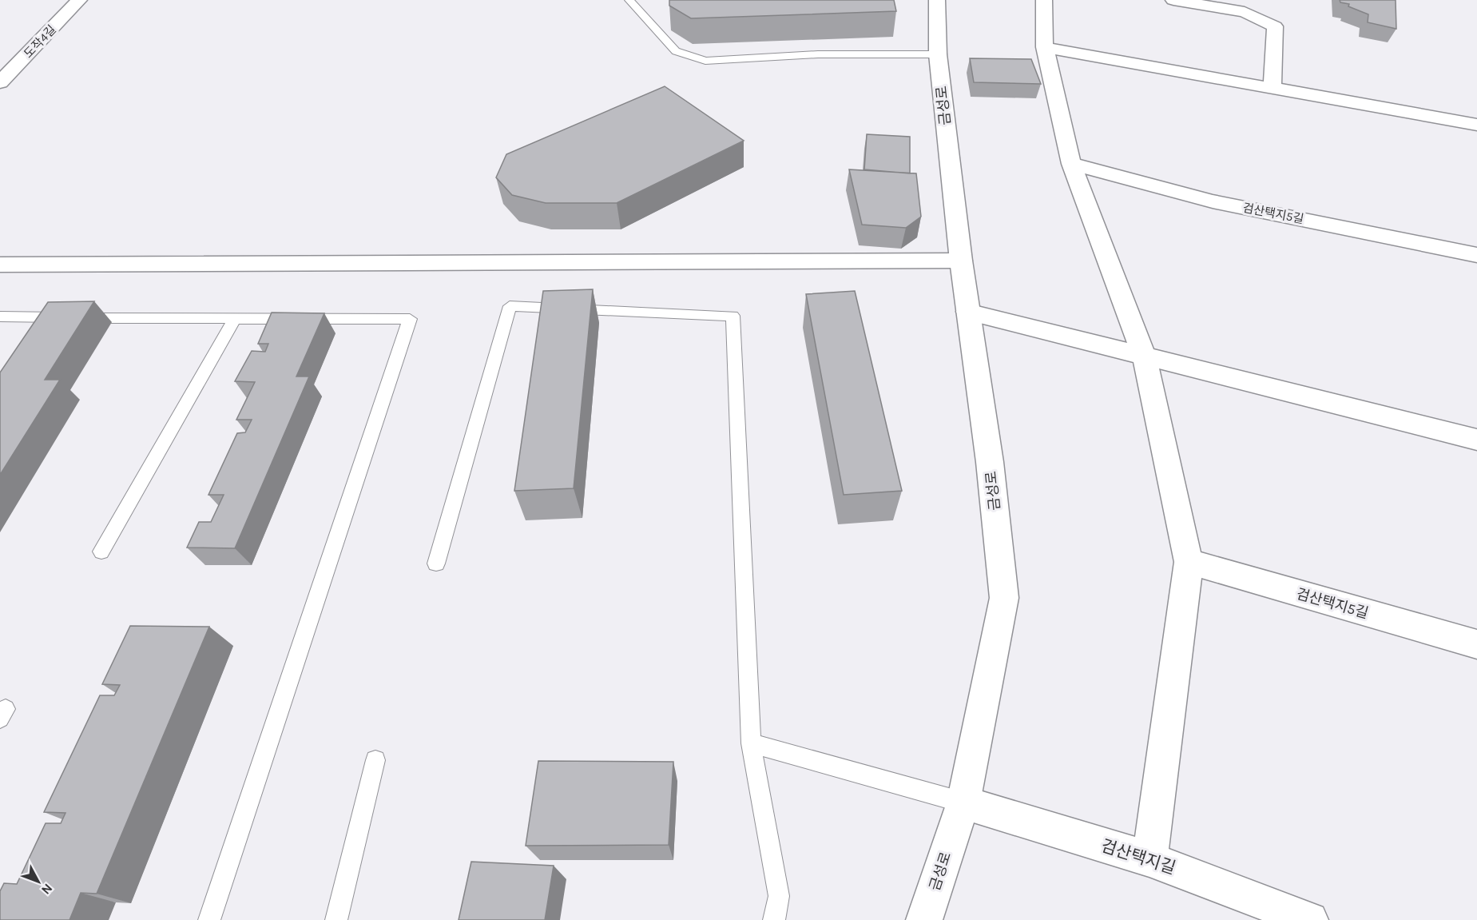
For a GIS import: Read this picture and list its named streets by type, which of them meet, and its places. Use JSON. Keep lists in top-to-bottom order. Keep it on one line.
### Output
{"streets":{"street":["도작4길","금성로","검산택지5길","검산택지길"]},"crossings":[["금성로","검산택지길"]],"north":"bottom right"}
